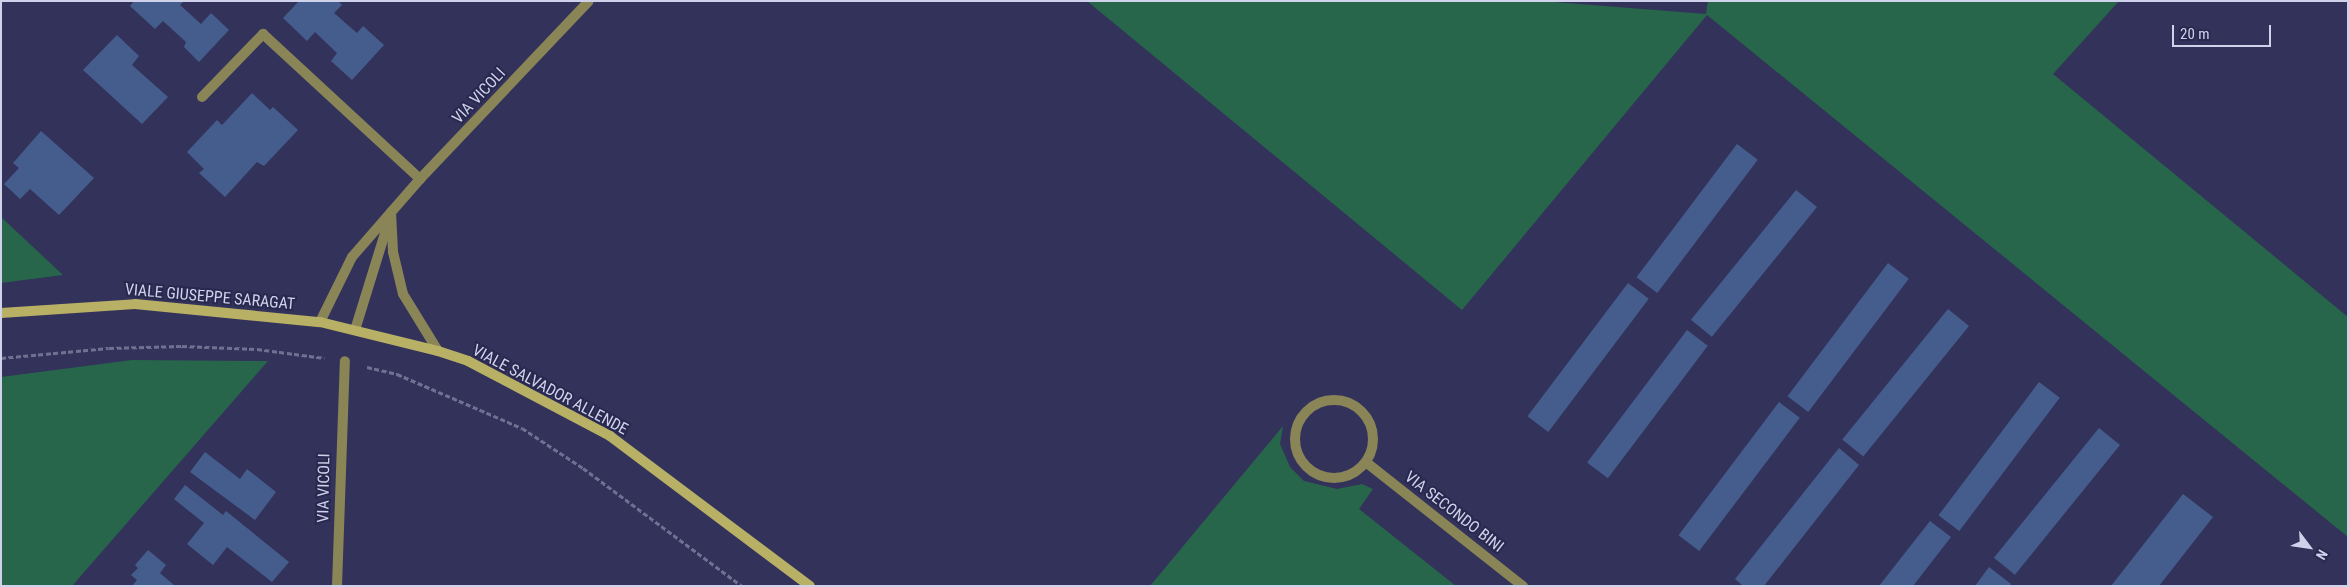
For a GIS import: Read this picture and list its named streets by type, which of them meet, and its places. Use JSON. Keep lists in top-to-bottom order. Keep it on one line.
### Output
{"streets":{"main road":["VIALE GIUSEPPE SARAGAT","VIALE SALVADOR ALLENDE"],"street":["VIA VICOLI","VIA SECONDO BINI"]},"crossings":[["VIA VICOLI","VIALE GIUSEPPE SARAGAT"],["VIA VICOLI","VIALE SALVADOR ALLENDE"],["VIALE GIUSEPPE SARAGAT","VIALE SALVADOR ALLENDE"]],"scale_bar":"20 m","north":"bottom right"}
